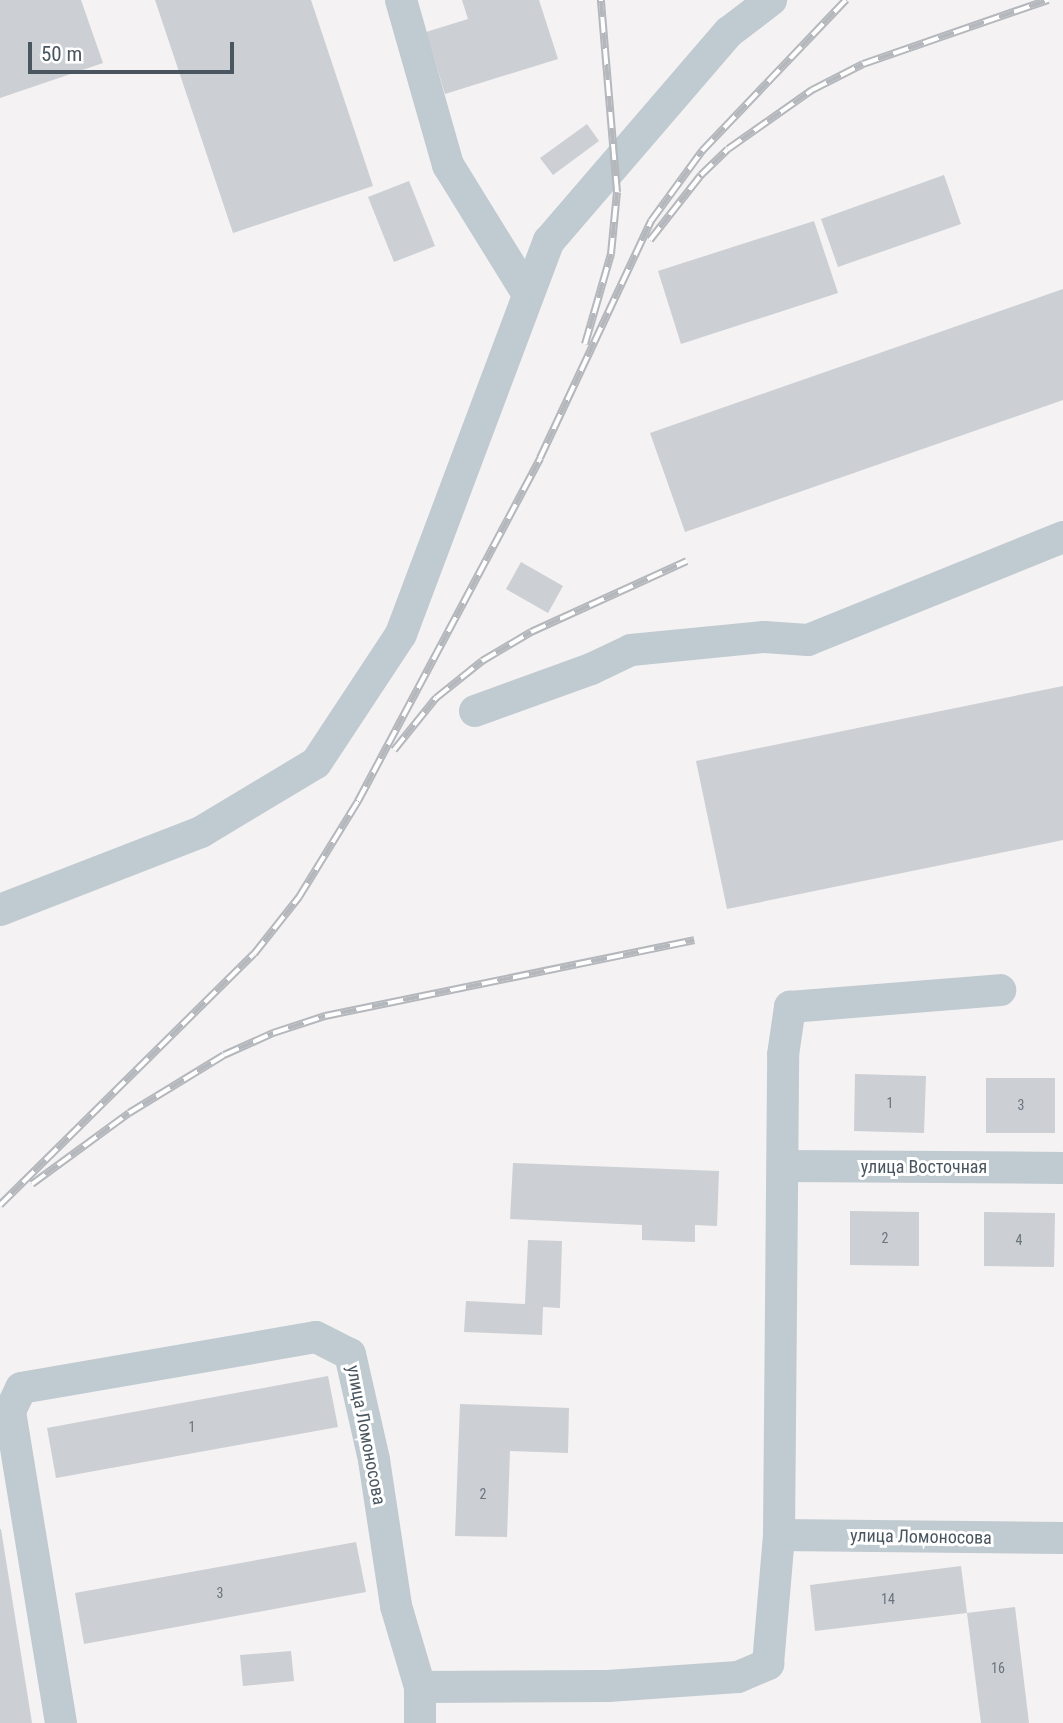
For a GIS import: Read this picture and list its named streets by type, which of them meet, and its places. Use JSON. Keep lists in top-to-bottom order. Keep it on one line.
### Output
{"streets":{"street":["улица Восточная","улица Ломоносова"]},"house_numbers":["1","3","2","4","1","2","3","14","16"],"scale_bar":"50 m"}
